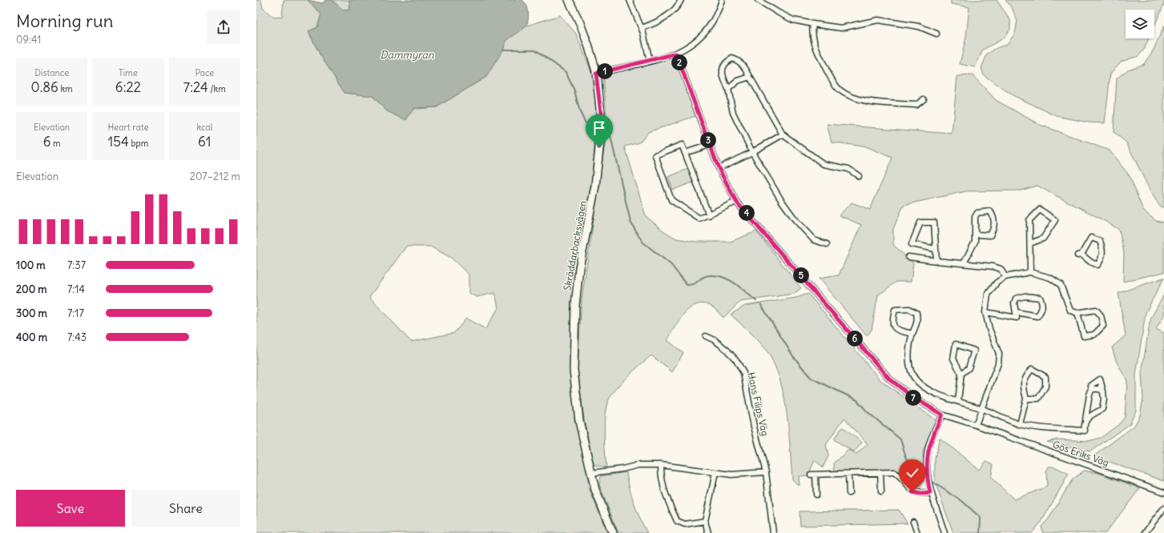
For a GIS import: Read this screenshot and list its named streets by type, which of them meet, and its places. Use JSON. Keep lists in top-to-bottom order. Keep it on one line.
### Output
{"streets":{"street":["Skräddarbacksvägen","Hans Filips Väg","Gös Eriks Väg"]},"water":["Dammyran"],"page":{"heading":["Morning run","09:41"],"stats":[["Distance","0.86 km"],["Time","6:22"],["Pace","7:24 /km"],["Elevation","6 m"],["Heart rate","154 bpm"],["kcal","61"]],"pins":["2","1","3","4","5","6","7"],"chart":["Elevation","207–212 m"],"list":[{"name":"100 m","note":"7:37"},{"name":"200 m","note":"7:14"},{"name":"300 m","note":"7:17"},{"name":"400 m","note":"7:43"}],"buttons":["Save","Share"]}}
